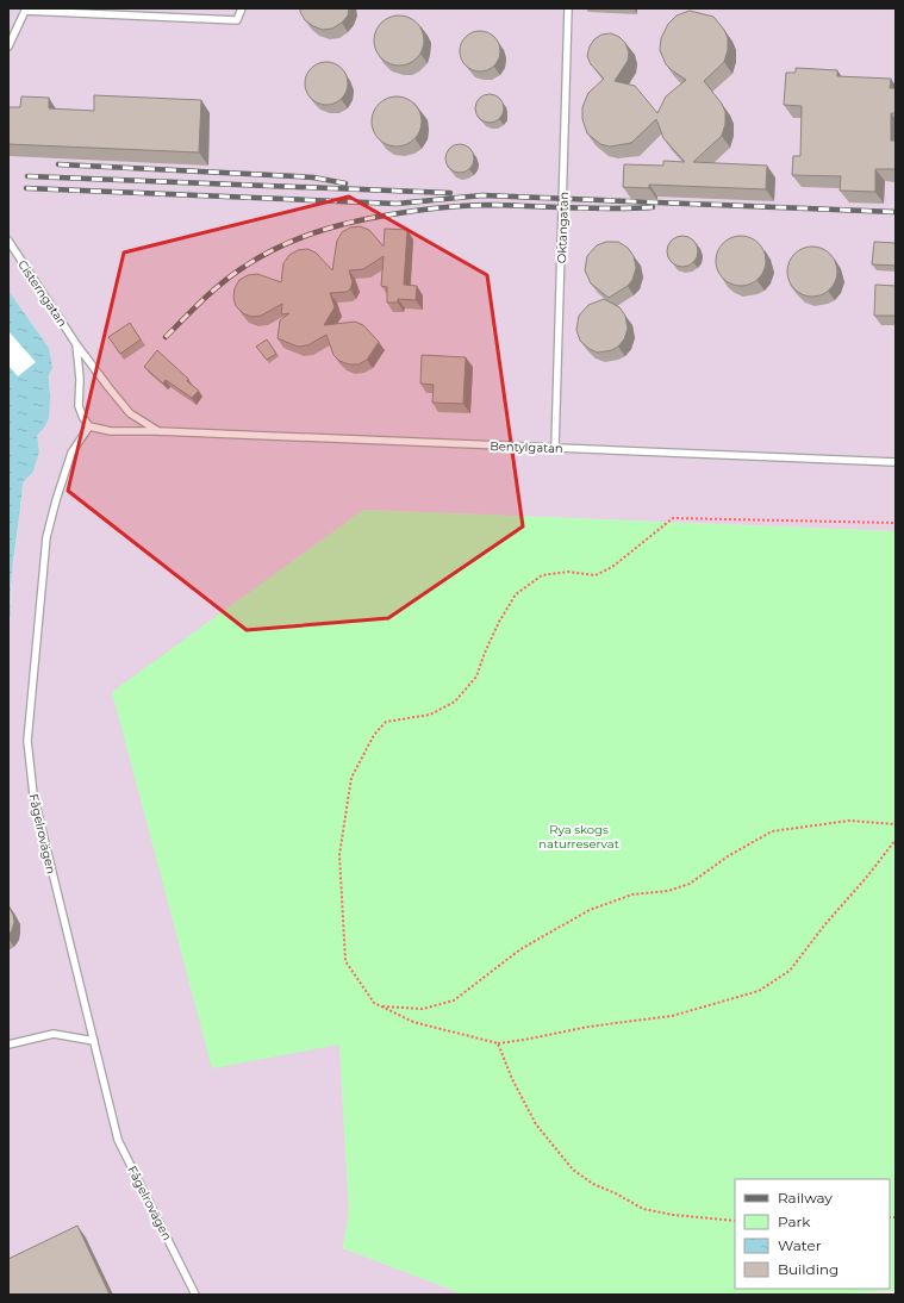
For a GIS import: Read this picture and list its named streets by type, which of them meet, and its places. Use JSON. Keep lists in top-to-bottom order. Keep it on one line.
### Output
{"streets":{"lane":["Oktangatan","Cisterngatan","Bentylgatan","Fågelrovägen"]},"crossings":[["Oktangatan","Bentylgatan"],["Cisterngatan","Bentylgatan"],["Cisterngatan","Fågelrovägen"]],"parks":["Rya skogs naturreservat"],"legend":["Railway","Park","Water","Building"]}
